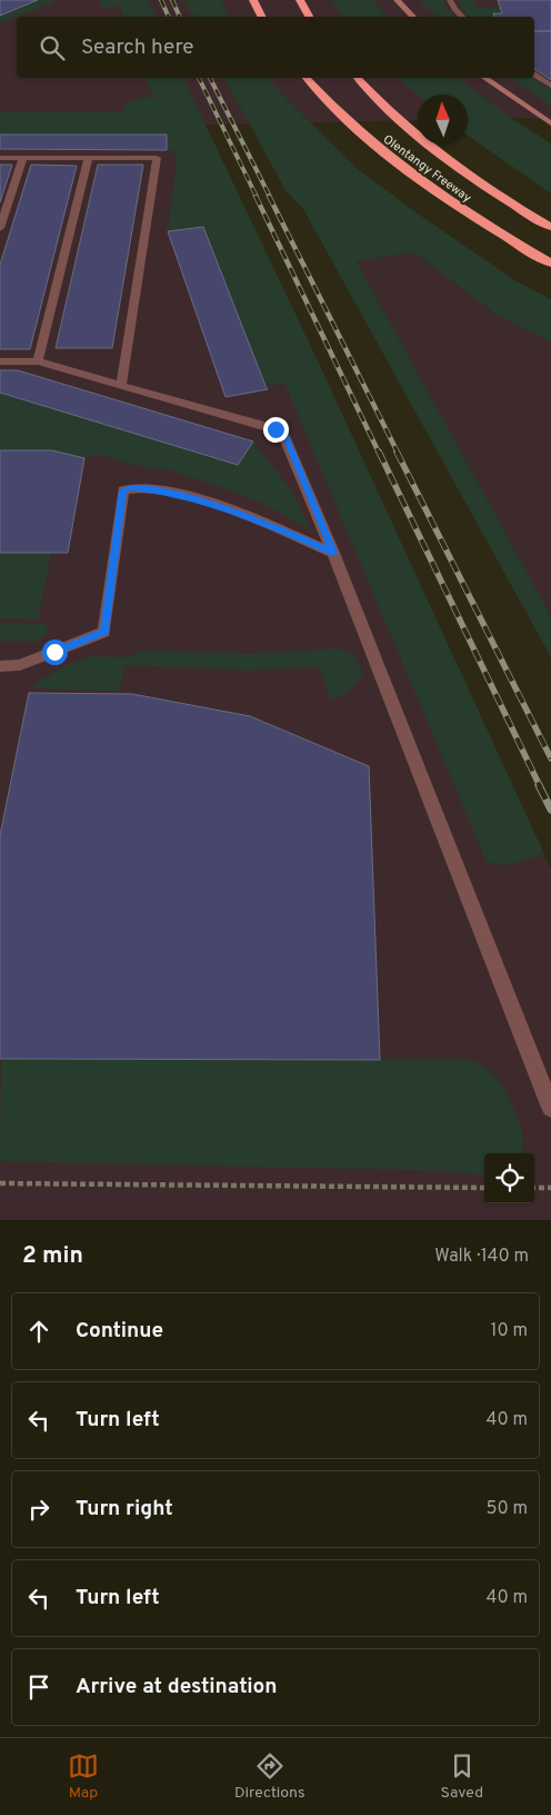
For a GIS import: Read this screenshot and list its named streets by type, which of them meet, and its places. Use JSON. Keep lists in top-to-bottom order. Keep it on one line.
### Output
{"streets":{"highway":["Olentangy Freeway"]},"north":"top","page":{"search":"Search here","heading":["2 min","Walk · 140 m"],"list":[["Continue","10 m"],["Turn left","40 m"],["Turn right","50 m"],["Turn left","40 m"],"Arrive at destination"],"nav":["Map","Directions","Saved"]}}
